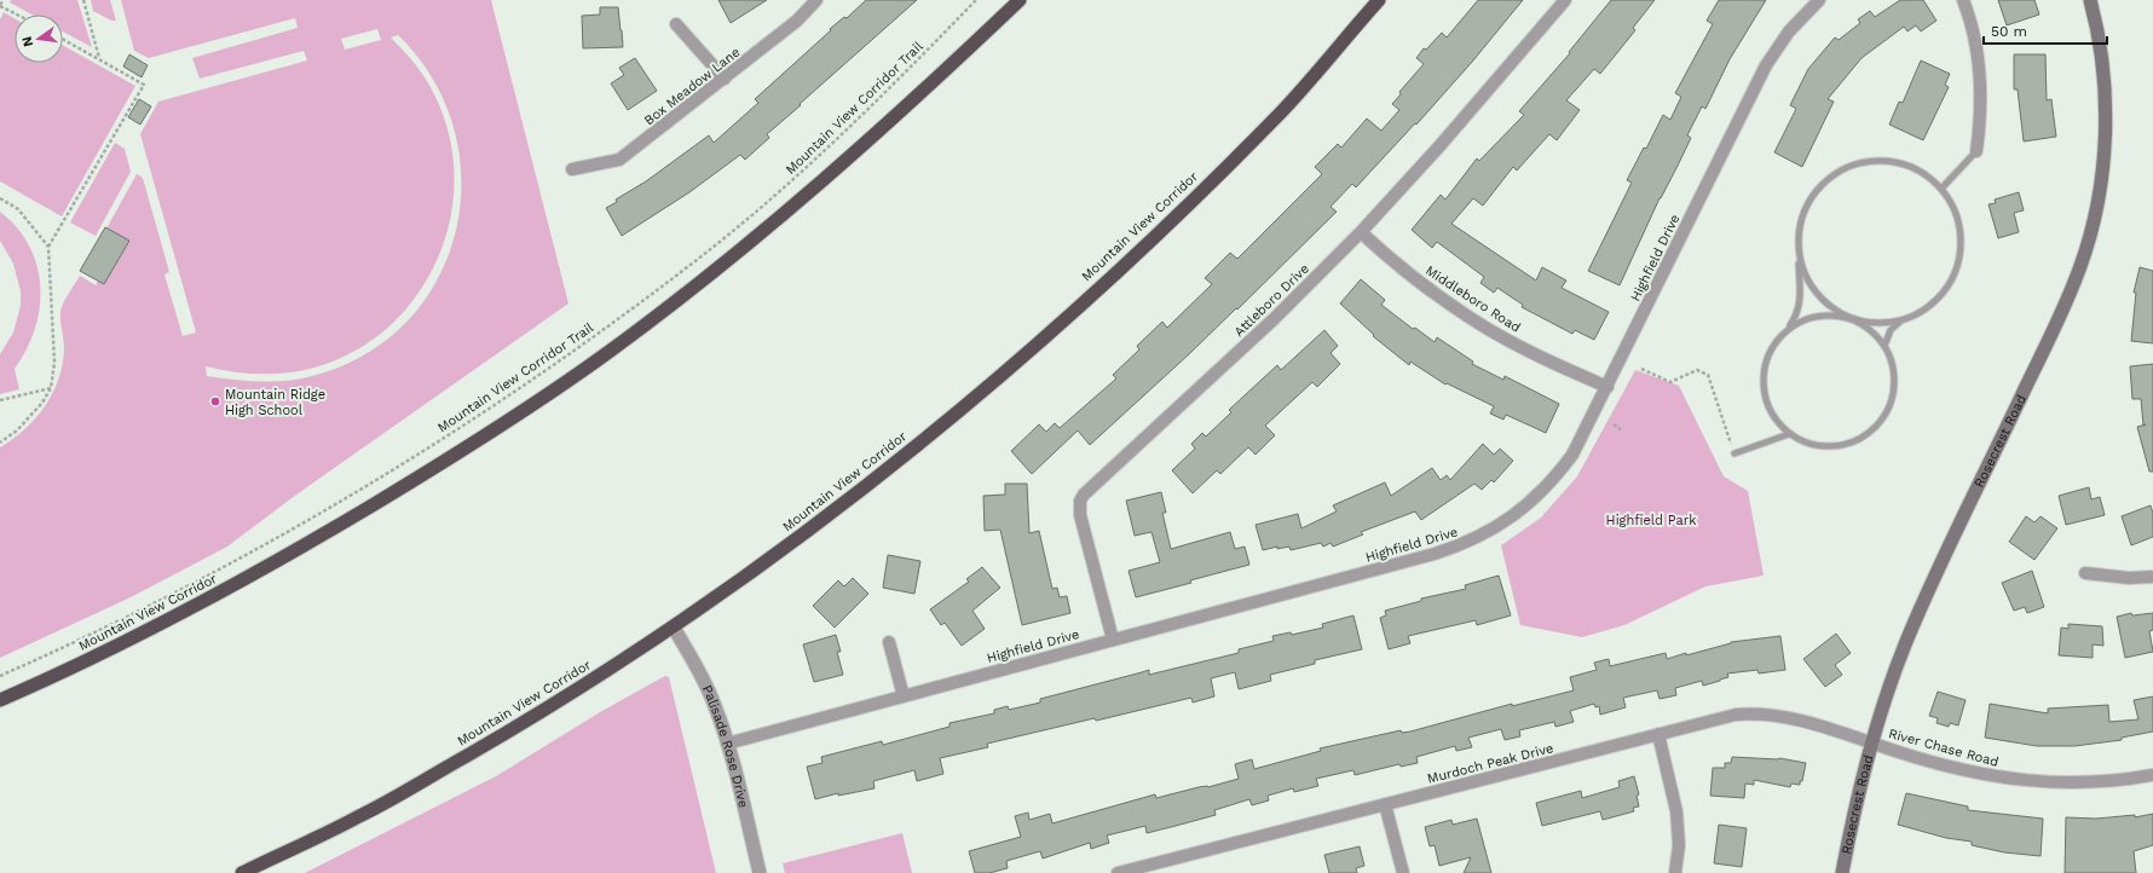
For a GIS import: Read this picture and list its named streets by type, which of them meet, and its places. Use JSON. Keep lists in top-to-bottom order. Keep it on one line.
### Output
{"streets":{"highway":["Mountain View Corridor"],"main road":["Rosecrest Road"],"street":["Box Meadow Lane","Highfield Drive","Middleboro Road","Attleboro Drive","Palisade Rose Drive","River Chase Road","Murdoch Peak Drive"],"path":["Mountain View Corridor Trail"]},"crossings":[["Mountain View Corridor","Palisade Rose Drive"],["Highfield Drive","Middleboro Road"],["Highfield Drive","Attleboro Drive"],["Highfield Drive","Palisade Rose Drive"],["Middleboro Road","Attleboro Drive"],["Rosecrest Road","River Chase Road"],["Rosecrest Road","Murdoch Peak Drive"],["River Chase Road","Murdoch Peak Drive"]],"parks":["Highfield Park"],"places":["Mountain Ridge High School"],"scale_bar":"50 m","north":"left"}
